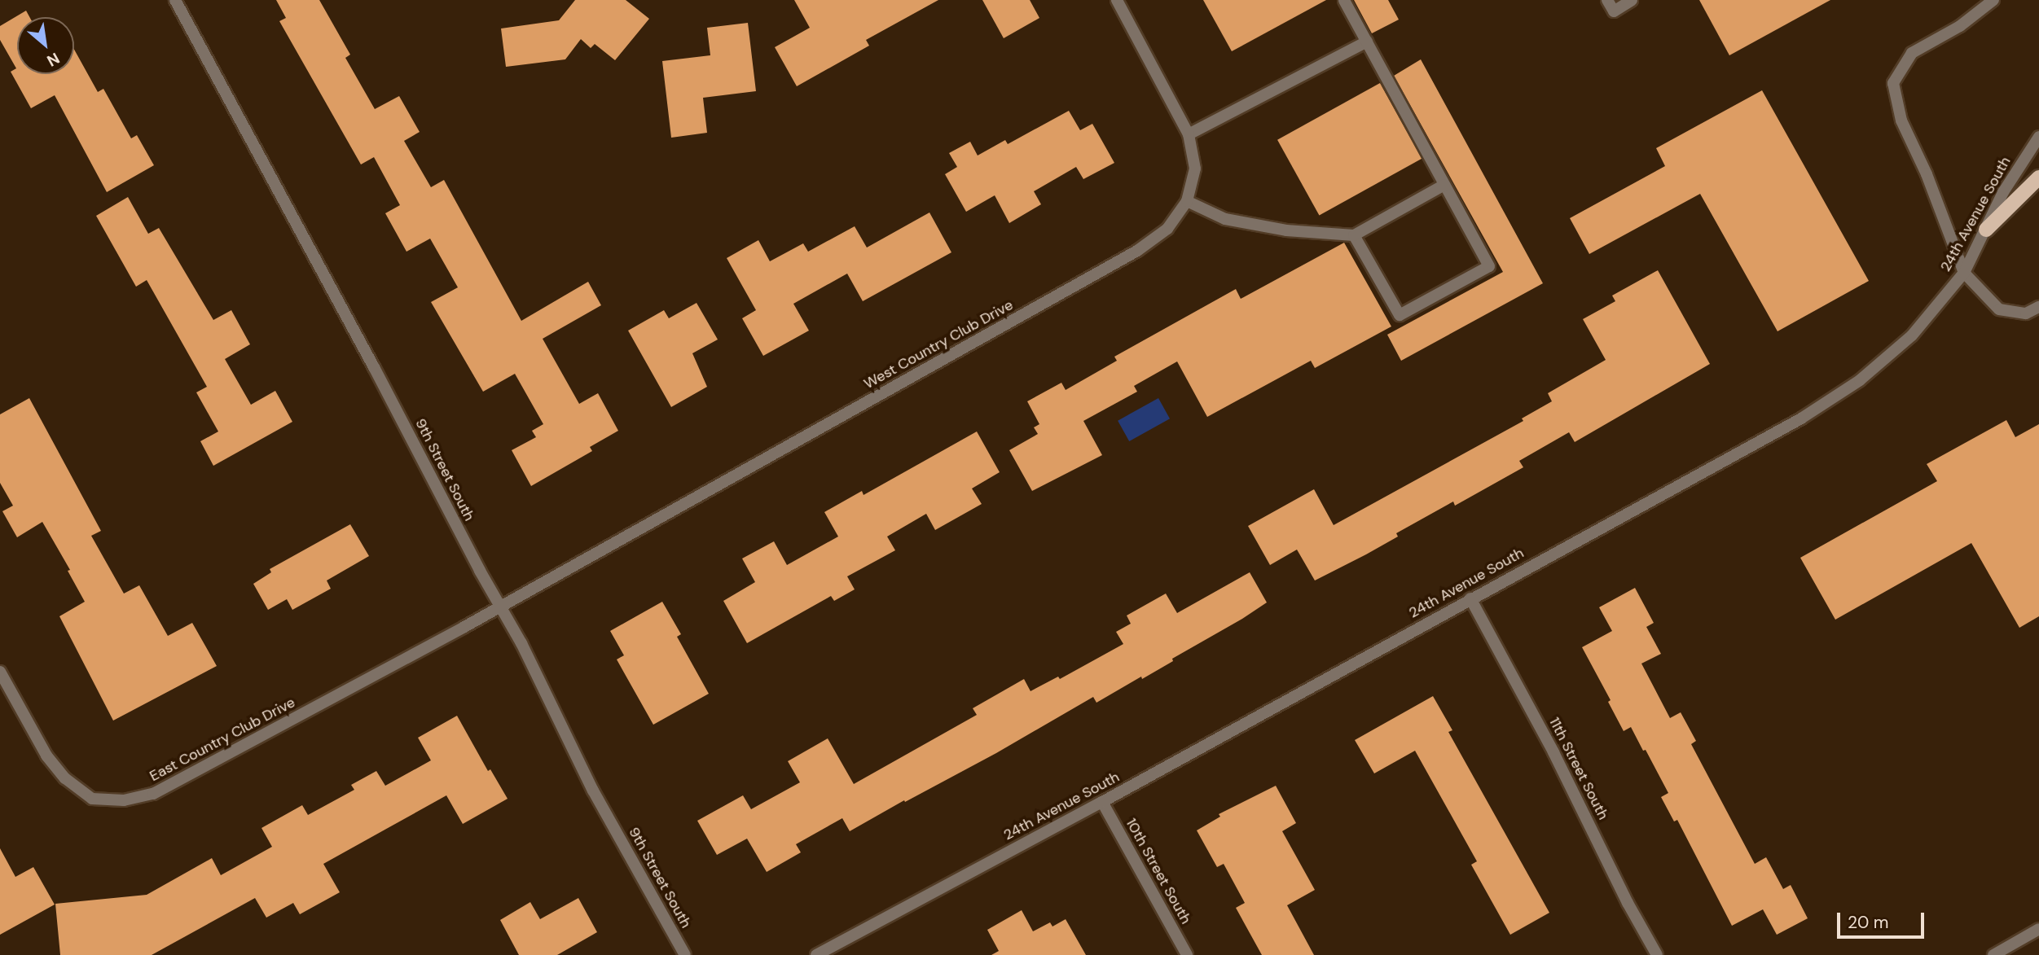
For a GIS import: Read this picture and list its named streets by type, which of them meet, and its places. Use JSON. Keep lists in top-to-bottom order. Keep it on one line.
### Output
{"streets":{"street":["24th Avenue South","West Country Club Drive","9th Street South","East Country Club Drive","11th Street South","10th Street South"]},"crossings":[["24th Avenue South","11th Street South"],["24th Avenue South","10th Street South"],["West Country Club Drive","9th Street South"],["West Country Club Drive","East Country Club Drive"],["9th Street South","East Country Club Drive"]],"scale_bar":"20 m","north":"bottom right"}
